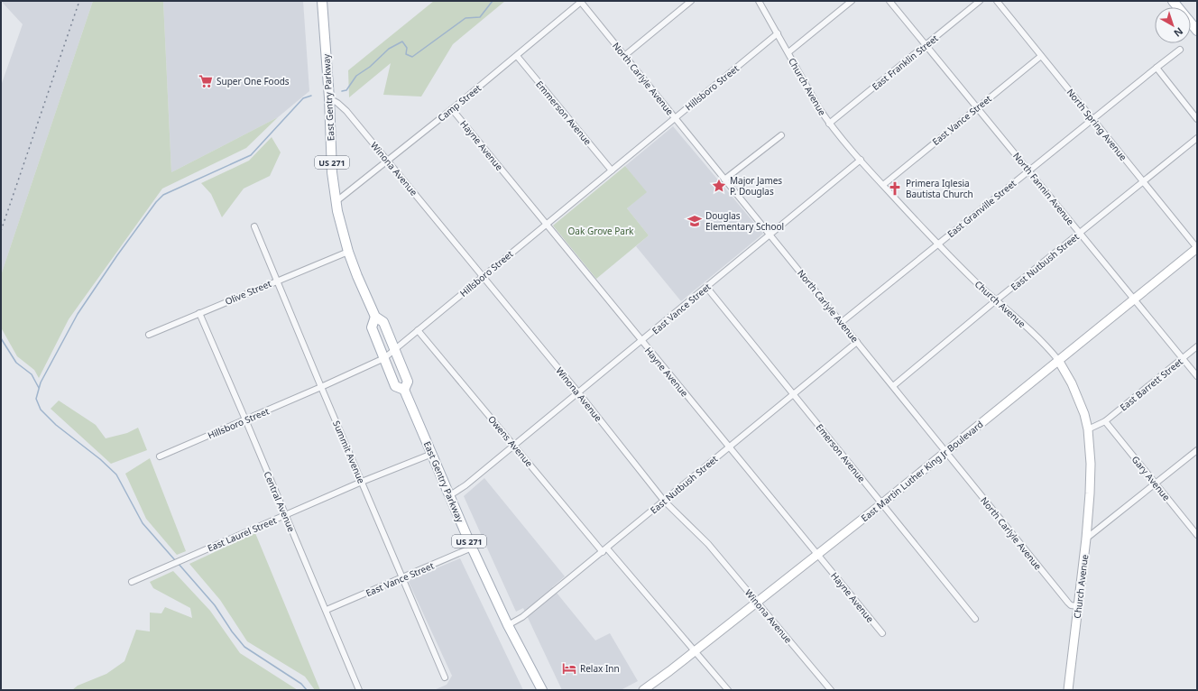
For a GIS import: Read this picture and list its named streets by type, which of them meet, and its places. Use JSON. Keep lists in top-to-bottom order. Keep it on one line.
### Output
{"streets":{"main road":["Church Avenue","East Gentry Parkway","US 271","East Martin Luther King Jr Boulevard"],"street":["East Franklin Street","North Carlyle Avenue","Hillsboro Street","Camp Street","Emmerson Avenue","East Vance Street","North Spring Avenue","Hayne Avenue","Winona Avenue","North Fannin Avenue","East Granville Street","East Nutbush Street","Olive Street","East Barrett Street","Owens Avenue","Summit Avenue","Emerson Avenue","Gary Avenue","Central Avenue","East Laurel Street"]},"crossings":[["East Franklin Street","Church Avenue"],["East Franklin Street","North Fannin Avenue"],["North Carlyle Avenue","Church Avenue"],["North Carlyle Avenue","Hillsboro Street"],["North Carlyle Avenue","Camp Street"],["North Carlyle Avenue","East Vance Street"],["North Carlyle Avenue","East Granville Street"],["North Carlyle Avenue","East Nutbush Street"],["North Carlyle Avenue","East Martin Luther King Jr Boulevard"],["Church Avenue","Hillsboro Street"],["Church Avenue","East Vance Street"],["Church Avenue","East Granville Street"],["Church Avenue","East Nutbush Street"],["Church Avenue","East Barrett Street"],["Church Avenue","East Martin Luther King Jr Boulevard"],["Hillsboro Street","East Gentry Parkway"],["Hillsboro Street","Emmerson Avenue"],["Hillsboro Street","Hayne Avenue"],["Hillsboro Street","Winona Avenue"],["Hillsboro Street","Owens Avenue"],["Hillsboro Street","Summit Avenue"],["Hillsboro Street","Central Avenue"],["East Gentry Parkway","Camp Street"],["East Gentry Parkway","East Vance Street"],["East Gentry Parkway","Winona Avenue"],["East Gentry Parkway","East Nutbush Street"],["East Gentry Parkway","Olive Street"],["East Gentry Parkway","East Laurel Street"],["Camp Street","Emmerson Avenue"],["Camp Street","Hayne Avenue"],["Camp Street","Winona Avenue"],["East Vance Street","North Spring Avenue"],["East Vance Street","Hayne Avenue"],["East Vance Street","Winona Avenue"],["East Vance Street","North Fannin Avenue"],["East Vance Street","Owens Avenue"],["East Vance Street","Summit Avenue"],["East Vance Street","Emerson Avenue"],["East Vance Street","Central Avenue"],["North Spring Avenue","East Granville Street"],["North Spring Avenue","East Nutbush Street"],["North Spring Avenue","East Martin Luther King Jr Boulevard"],["Hayne Avenue","East Nutbush Street"],["Hayne Avenue","East Martin Luther King Jr Boulevard"],["Winona Avenue","East Nutbush Street"],["Winona Avenue","East Martin Luther King Jr Boulevard"],["North Fannin Avenue","East Granville Street"],["North Fannin Avenue","East Nutbush Street"],["North Fannin Avenue","East Barrett Street"],["North Fannin Avenue","East Martin Luther King Jr Boulevard"],["East Nutbush Street","Owens Avenue"],["East Nutbush Street","Emerson Avenue"],["Olive Street","Summit Avenue"],["Olive Street","Central Avenue"],["East Barrett Street","Gary Avenue"],["Owens Avenue","East Martin Luther King Jr Boulevard"],["Summit Avenue","East Laurel Street"],["Emerson Avenue","East Martin Luther King Jr Boulevard"],["Central Avenue","East Laurel Street"]],"parks":["Oak Grove Park"],"places":{"supermarket":["Super One Foods"],"place":["Major James P. Douglas"],"church":["Primera Iglesia Bautista Church"],"school or university":["Douglas Elementary School"],"hotel":["Relax Inn"]},"north":"bottom right"}
